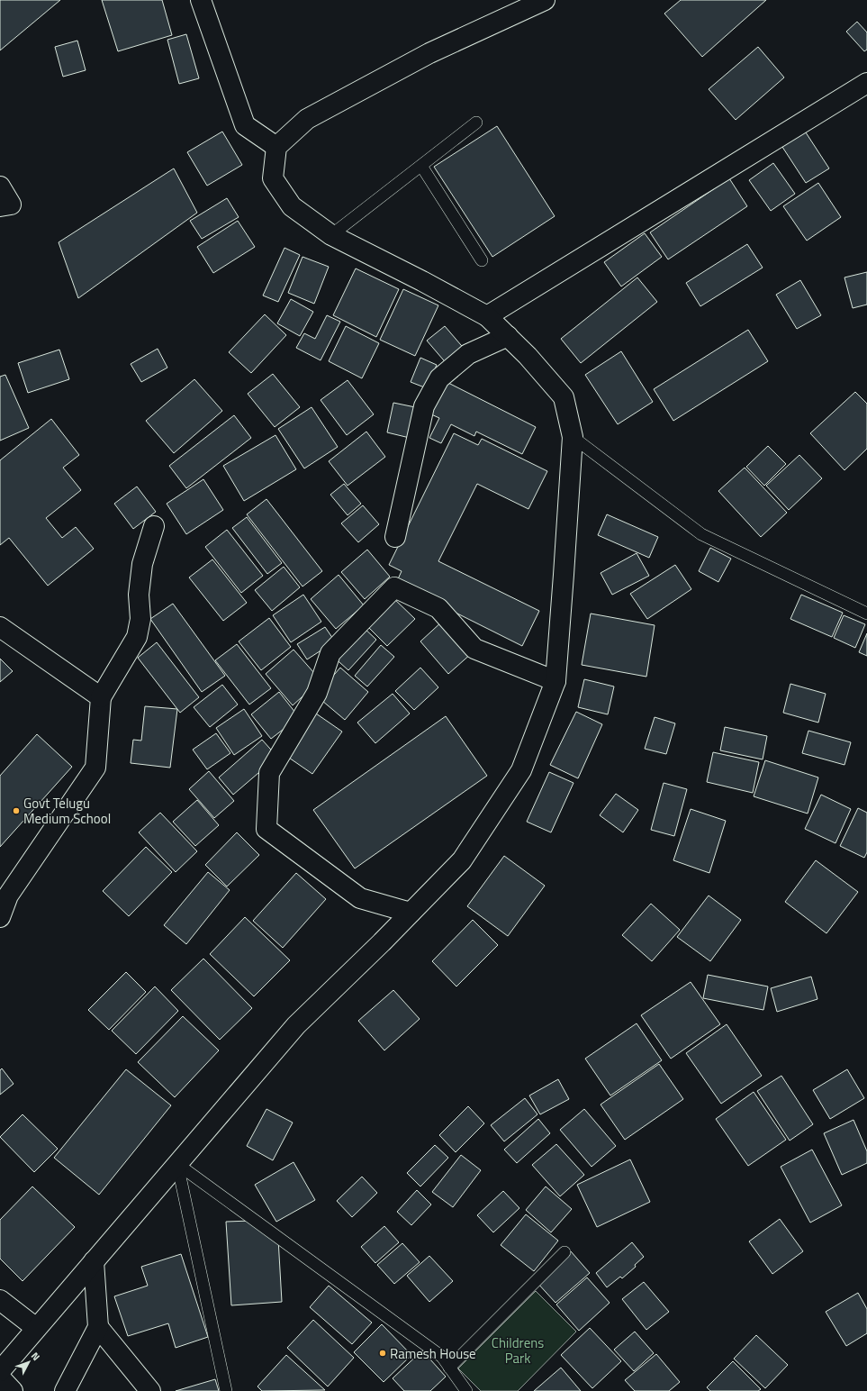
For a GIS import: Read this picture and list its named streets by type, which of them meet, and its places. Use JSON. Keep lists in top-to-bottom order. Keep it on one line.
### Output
{"parks":["Childrens Park"],"places":["Govt Telugu Medium School","Ramesh House"],"north":"top right"}
